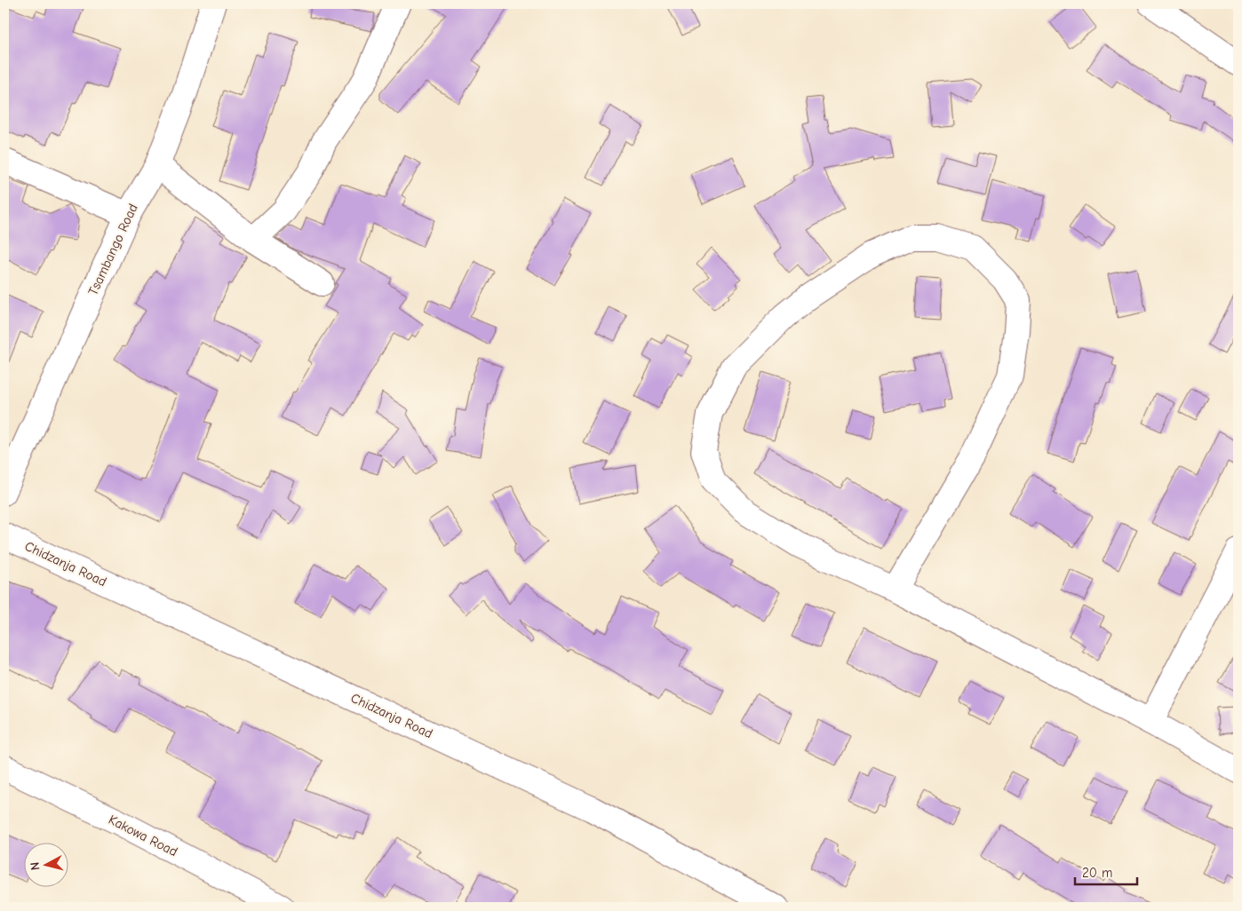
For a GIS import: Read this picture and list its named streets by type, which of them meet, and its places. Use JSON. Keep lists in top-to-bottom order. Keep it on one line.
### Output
{"streets":{"street":["Tsambango Road","Chidzanja Road","Kakowa Road"]},"scale_bar":"20 m","north":"left"}
